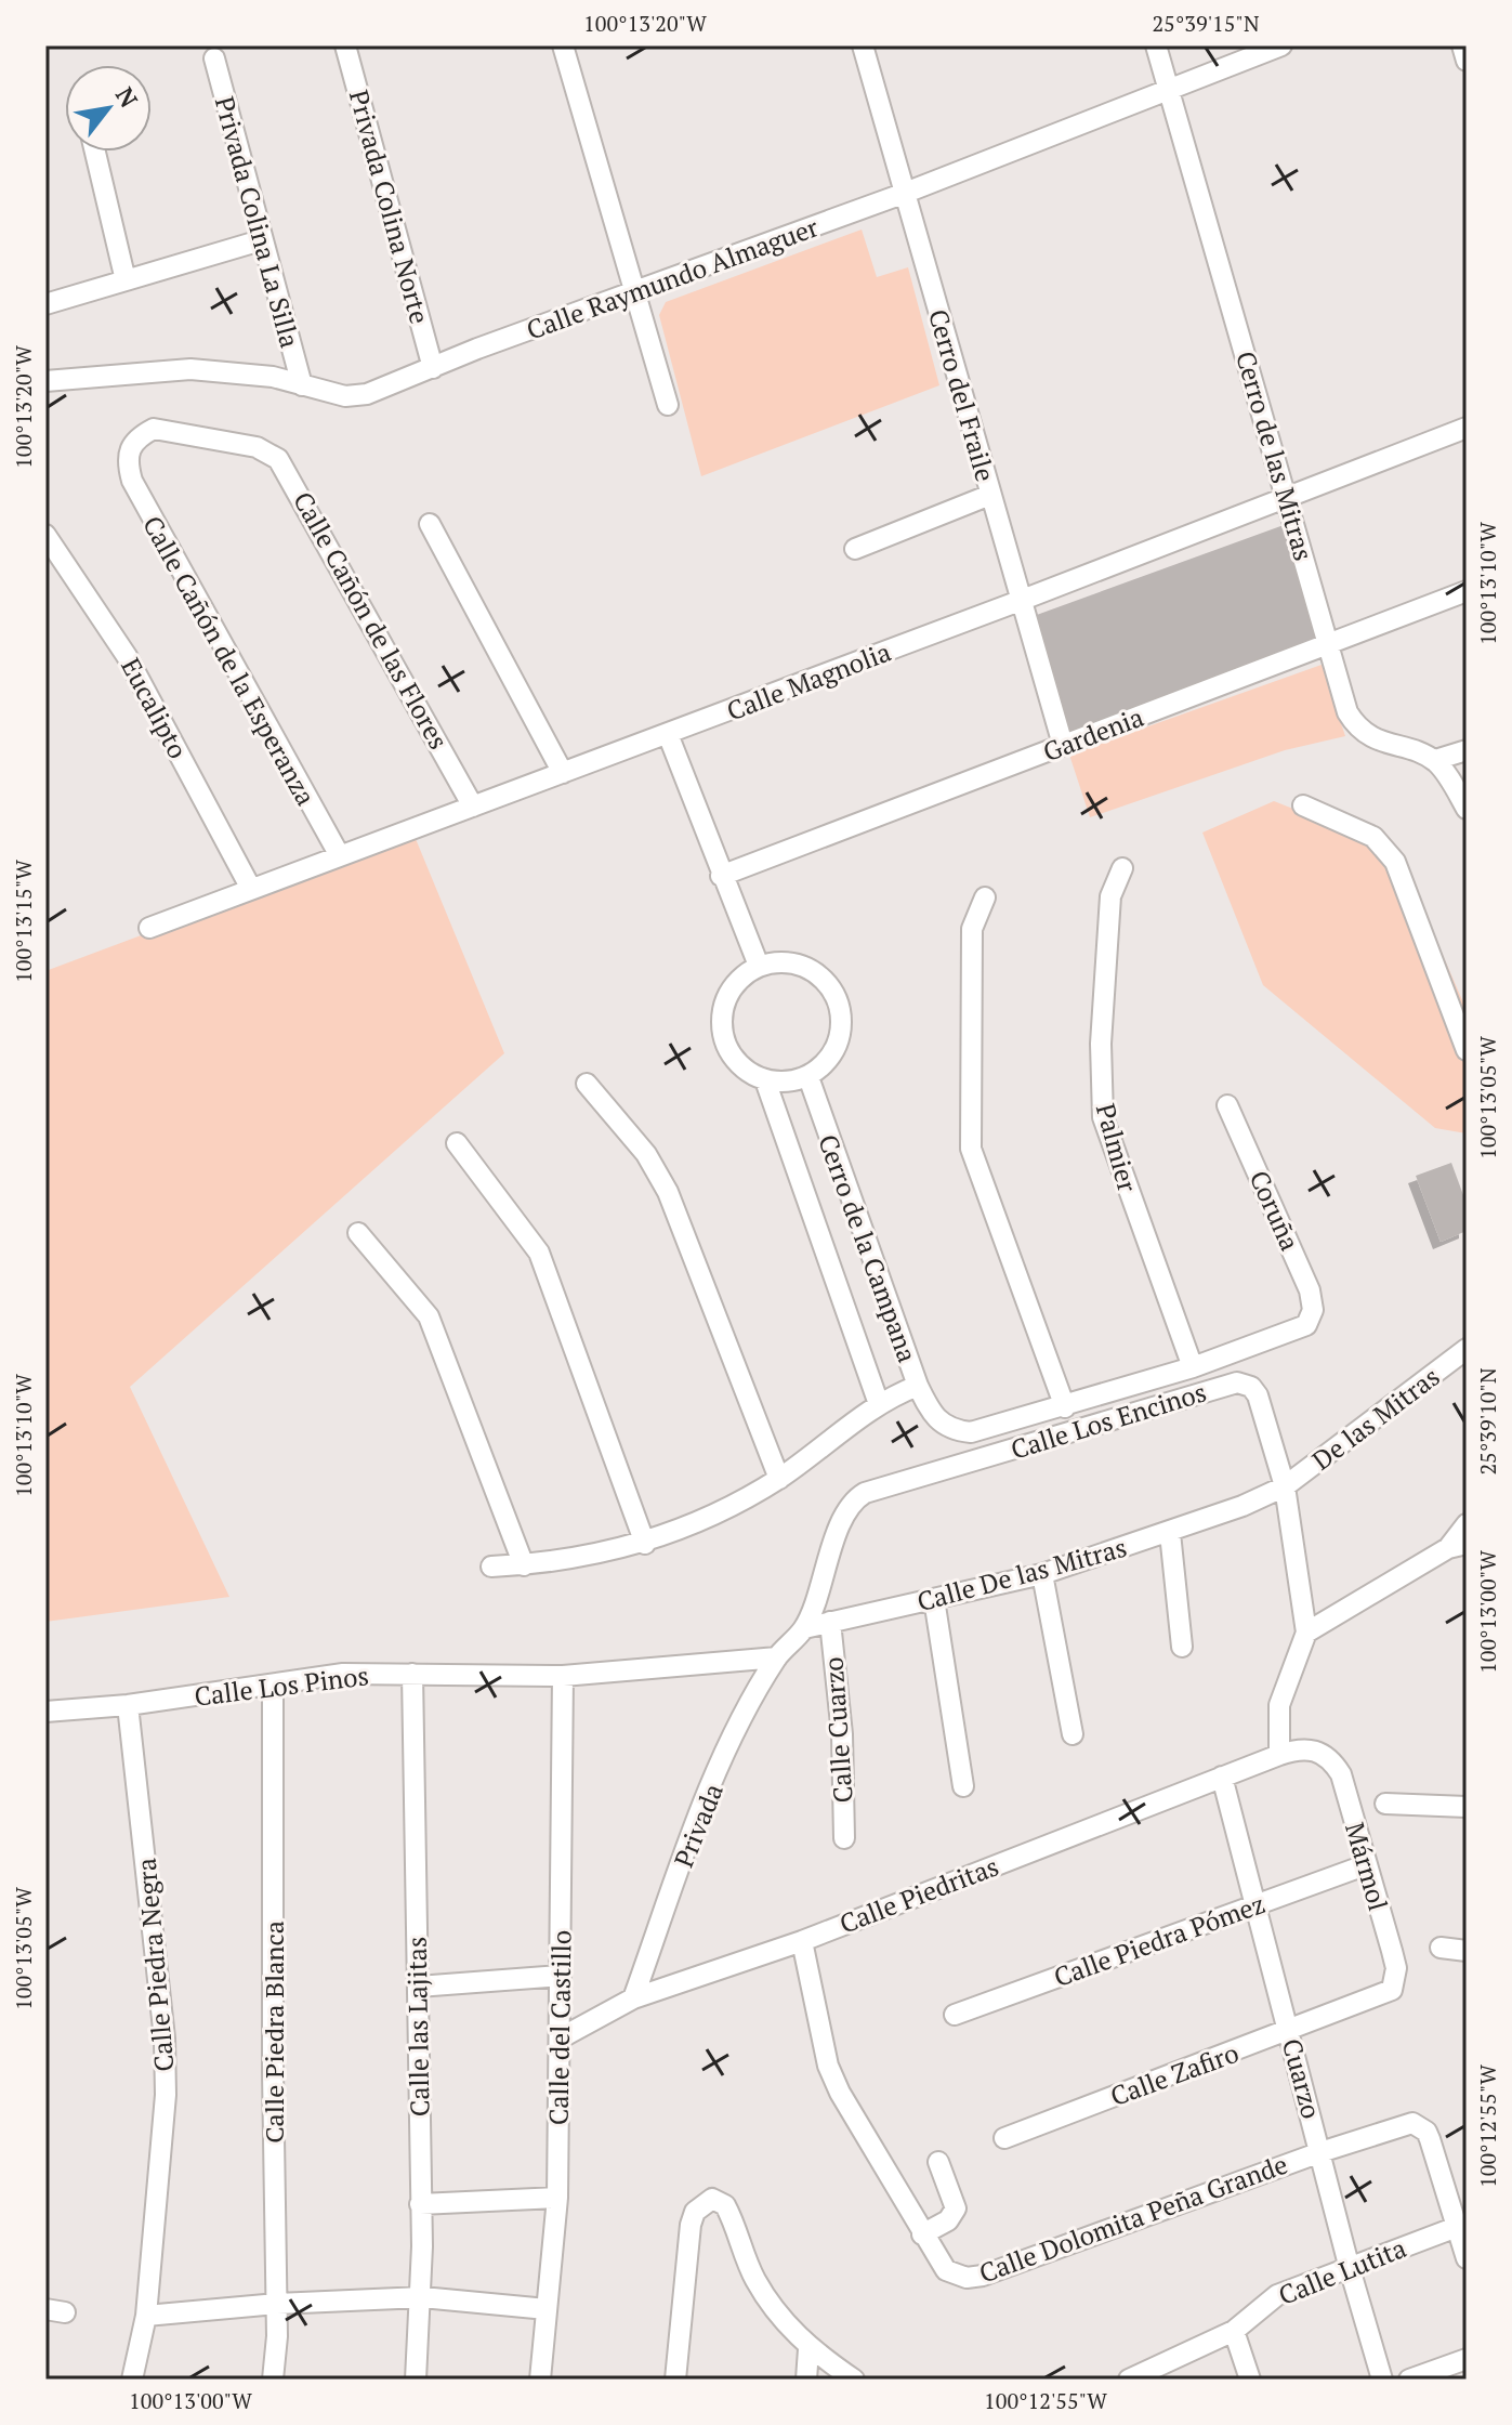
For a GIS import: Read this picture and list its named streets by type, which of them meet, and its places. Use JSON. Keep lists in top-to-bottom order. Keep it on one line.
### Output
{"streets":{"street":["Privada Colina Norte","Privada Colina La Silla","Calle Raymundo Almaguer","Cerro del Fraile","Cerro de las Mitras","Calle Cañón de las Flores","Calle Cañón de la Esperanza","Calle Magnolia","Eucalipto","Gardenia","Palmier","Coruña","Cerro de la Campana","De las Mitras","Calle Los Encinos","Calle De las Mitras","Calle Los Pinos","Calle Cuarzo","Privada","Mármol","Calle Piedritas","Calle Piedra Pómez","Calle Piedra Negra","Calle las Lajitas","Calle del Castillo","Calle Piedra Blanca","Calle Zafiro","Cuarzo","Calle Dolomita Peña Grande","Calle Lutita"]},"crossings":[["Privada Colina Norte","Calle Raymundo Almaguer"],["Privada Colina La Silla","Calle Raymundo Almaguer"],["Calle Raymundo Almaguer","Cerro del Fraile"],["Calle Raymundo Almaguer","Cerro de las Mitras"],["Cerro del Fraile","Calle Magnolia"],["Cerro del Fraile","Gardenia"],["Cerro de las Mitras","Calle Magnolia"],["Cerro de las Mitras","Gardenia"],["Calle Cañón de las Flores","Calle Cañón de la Esperanza"],["Calle Cañón de las Flores","Calle Magnolia"],["Calle Cañón de la Esperanza","Calle Magnolia"],["Calle Magnolia","Eucalipto"],["Palmier","Coruña"],["De las Mitras","Calle Los Encinos"],["De las Mitras","Calle De las Mitras"],["Calle Los Encinos","Calle De las Mitras"],["Calle Los Encinos","Privada"],["Calle De las Mitras","Calle Cuarzo"],["Calle De las Mitras","Privada"],["Calle Los Pinos","Privada"],["Calle Los Pinos","Calle Piedra Negra"],["Calle Los Pinos","Calle las Lajitas"],["Calle Los Pinos","Calle del Castillo"],["Calle Los Pinos","Calle Piedra Blanca"],["Privada","Calle Piedritas"],["Mármol","Calle Piedritas"],["Mármol","Calle Piedra Pómez"],["Mármol","Calle Zafiro"],["Calle Piedritas","Calle del Castillo"],["Calle Piedritas","Cuarzo"],["Calle Piedritas","Calle Dolomita Peña Grande"],["Calle Piedra Pómez","Cuarzo"],["Calle Zafiro","Cuarzo"],["Cuarzo","Calle Dolomita Peña Grande"],["Cuarzo","Calle Lutita"],["Calle Dolomita Peña Grande","Calle Lutita"]],"north":"top right","coordinates":["100°13'20\"W","25°39'15\"N","100°13'10\"W","100°13'15\"W","100°13'05\"W","25°39'10\"N","100°13'00\"W","100°12'55\"W"]}
